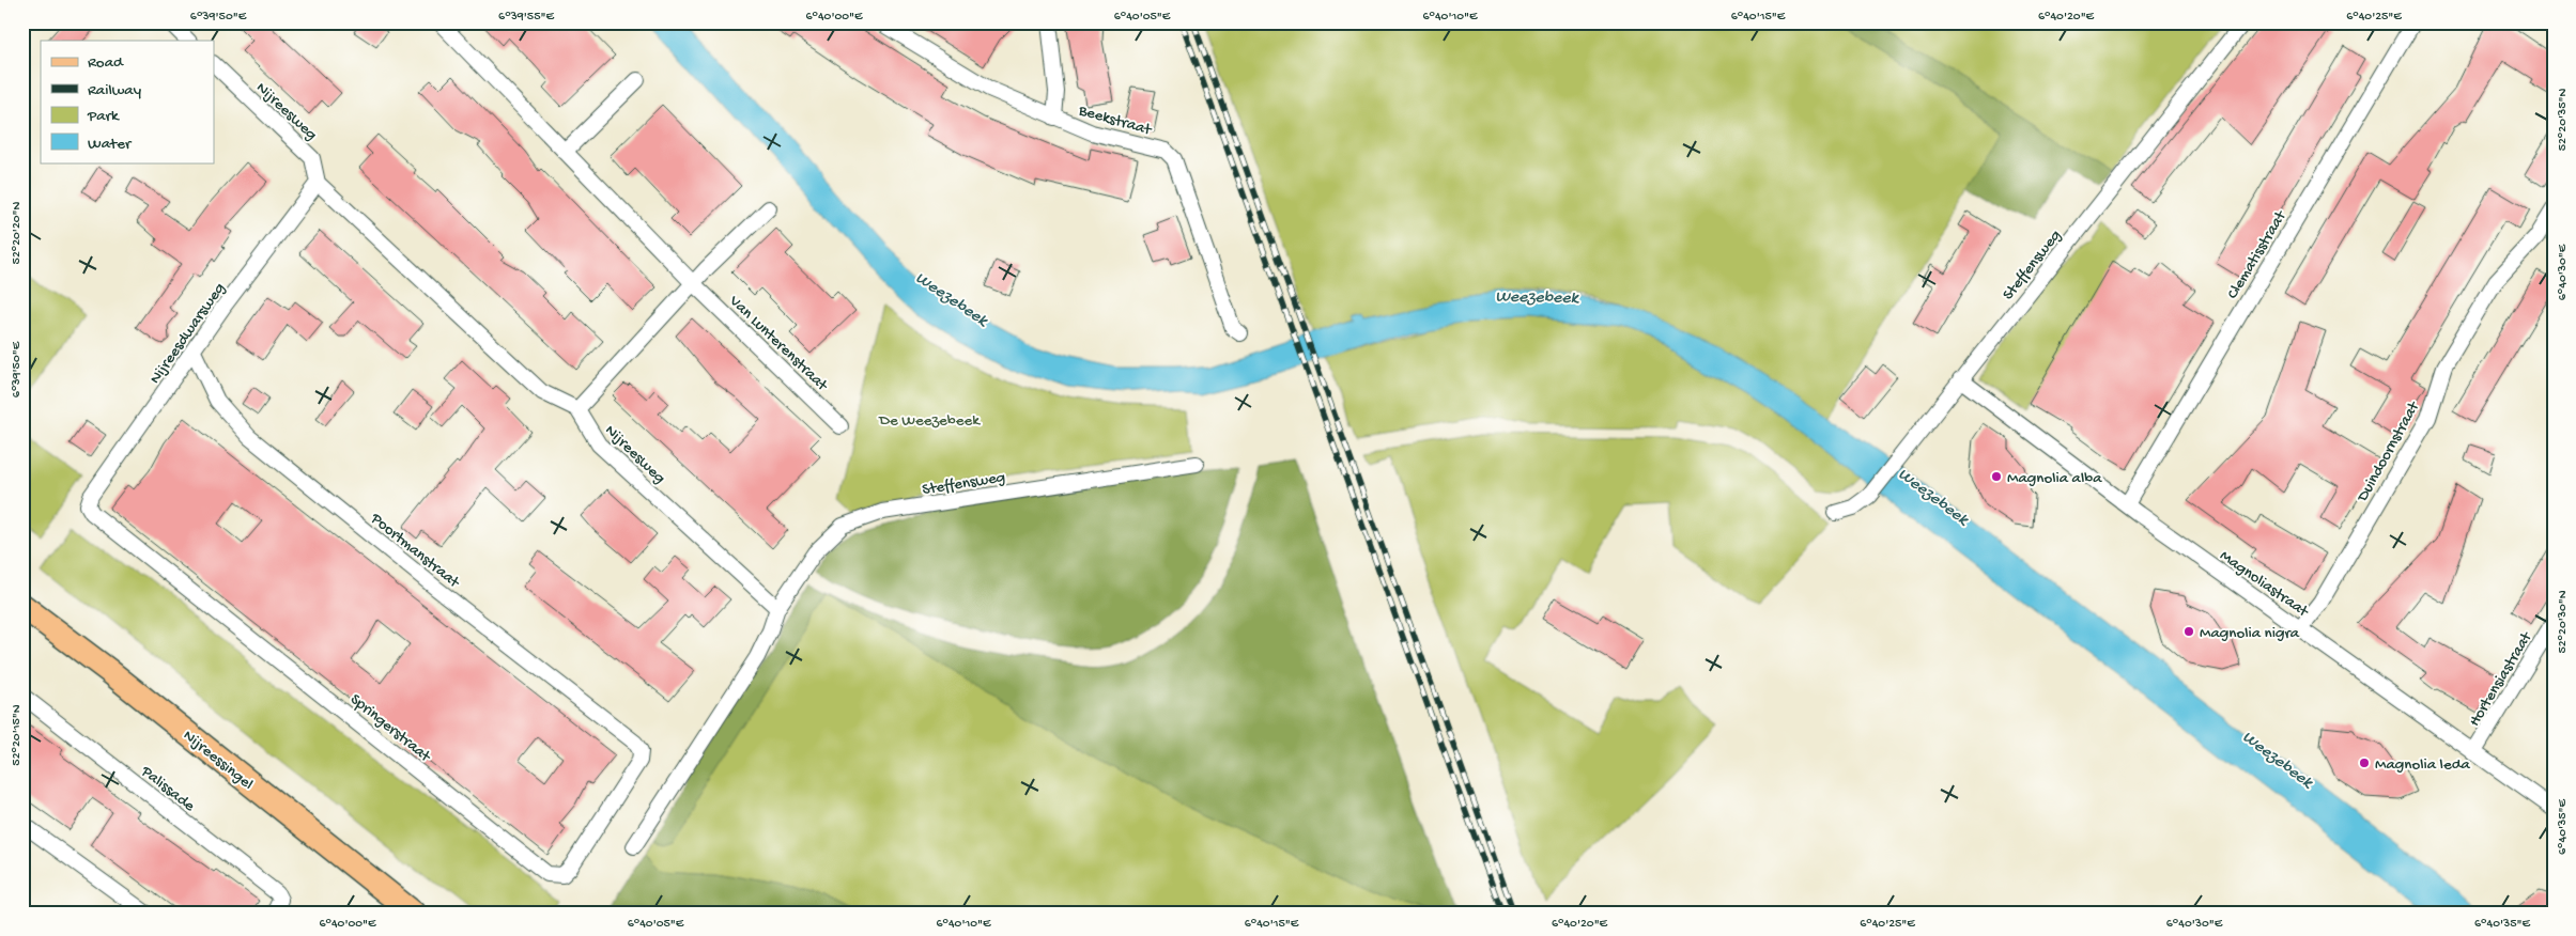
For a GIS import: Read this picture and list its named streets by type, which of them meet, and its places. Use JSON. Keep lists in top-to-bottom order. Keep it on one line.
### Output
{"streets":{"main road":["Nijreessingel"],"street":["Nijreesweg","Beekstraat","Clematisstraat","Steffensweg","Nijreesdwarsweg","Van Lunterenstraat","Duindoornstraat","Poortmanstraat","Magnoliastraat","Hortensiastraat","Springerstraat","Palissade"]},"crossings":[["Nijreesweg","Steffensweg"],["Nijreesweg","Nijreesdwarsweg"],["Clematisstraat","Magnoliastraat"],["Steffensweg","Magnoliastraat"],["Nijreesdwarsweg","Poortmanstraat"],["Nijreesdwarsweg","Springerstraat"],["Duindoornstraat","Magnoliastraat"],["Poortmanstraat","Springerstraat"],["Magnoliastraat","Hortensiastraat"]],"water":["Weezebeek"],"parks":["De Weezebeek"],"places":["Magnolia alba","Magnolia nigra","Magnolia leda"],"legend":["Road","Railway","Park","Water"],"coordinates":["6°39'50\"E","6°39'55\"E","6°40'00\"E","6°40'05\"E","6°40'10\"E","6°40'15\"E","6°40'20\"E","6°40'25\"E","52°20'35\"N","52°20'20\"N","6°40'30\"E","52°20'30\"N","52°20'15\"N","6°40'35\"E"]}
